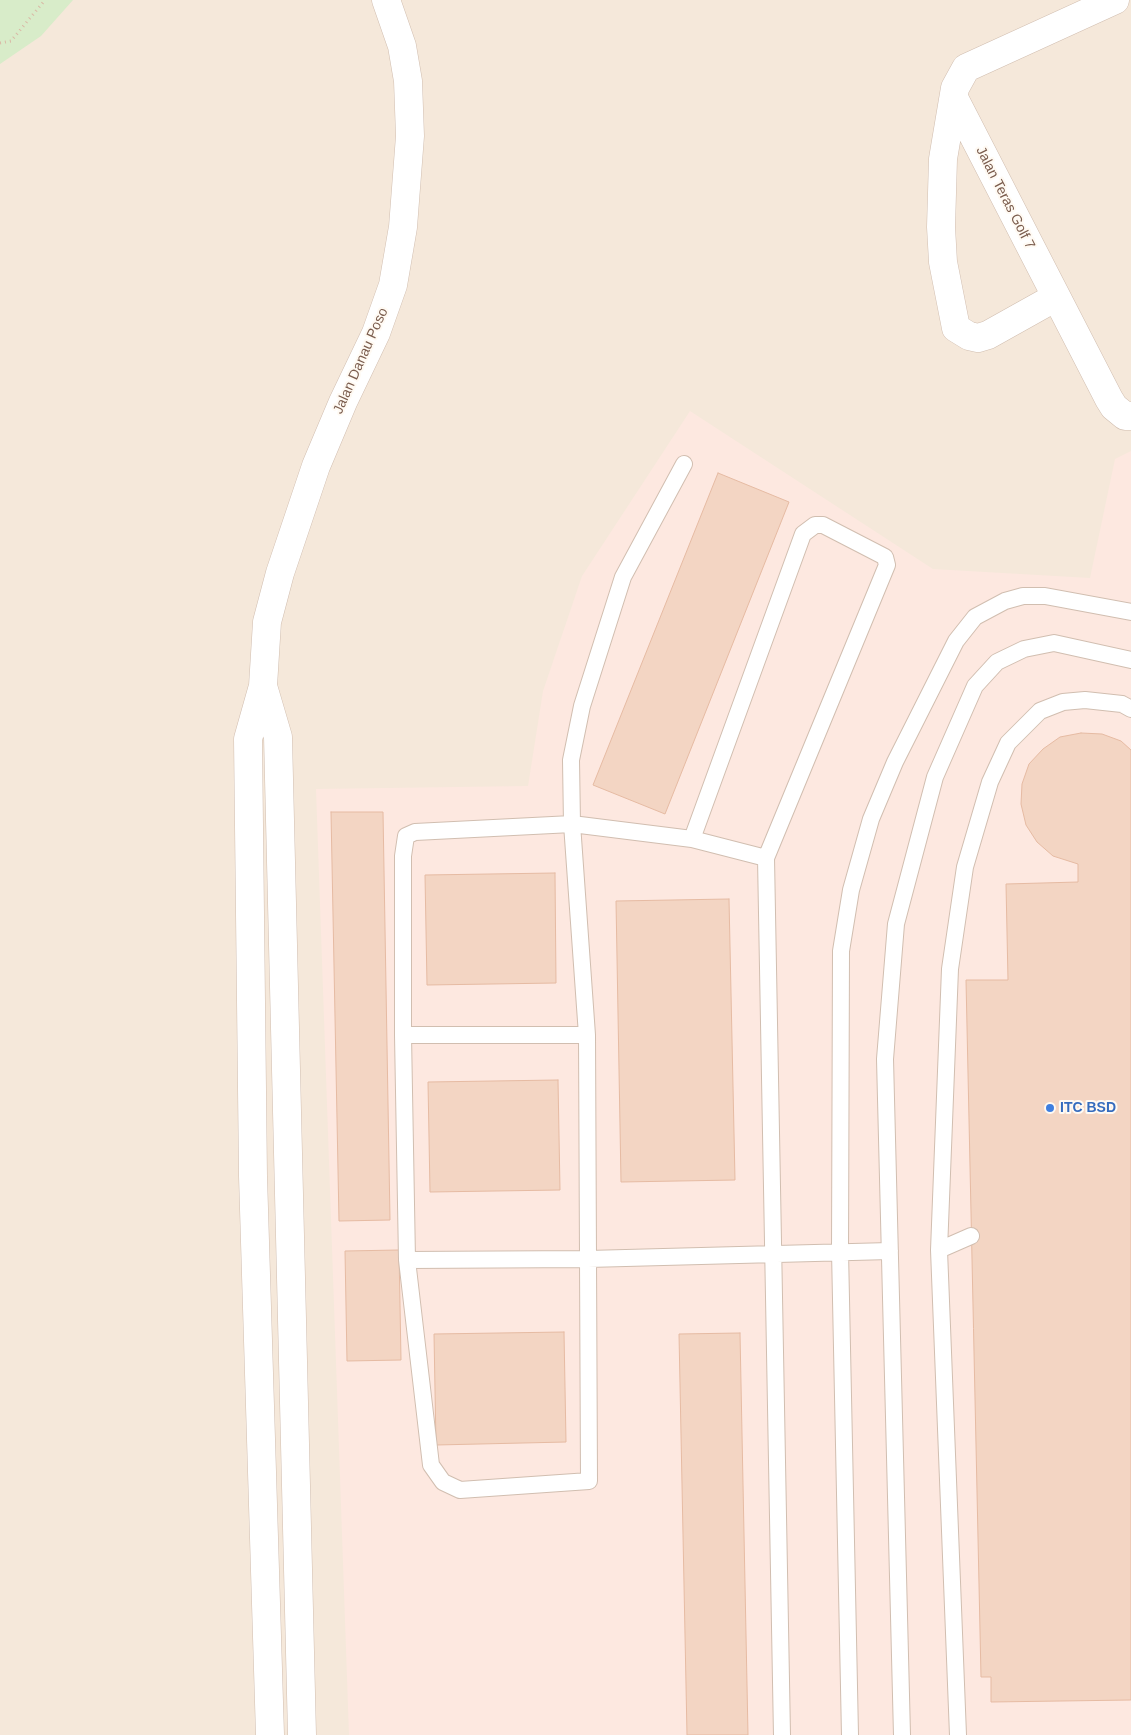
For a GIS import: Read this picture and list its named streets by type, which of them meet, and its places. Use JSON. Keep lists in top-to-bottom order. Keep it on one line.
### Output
{"streets":{"street":["Jalan Teras Golf 7","Jalan Danau Poso"]},"places":["ITC BSD"]}
